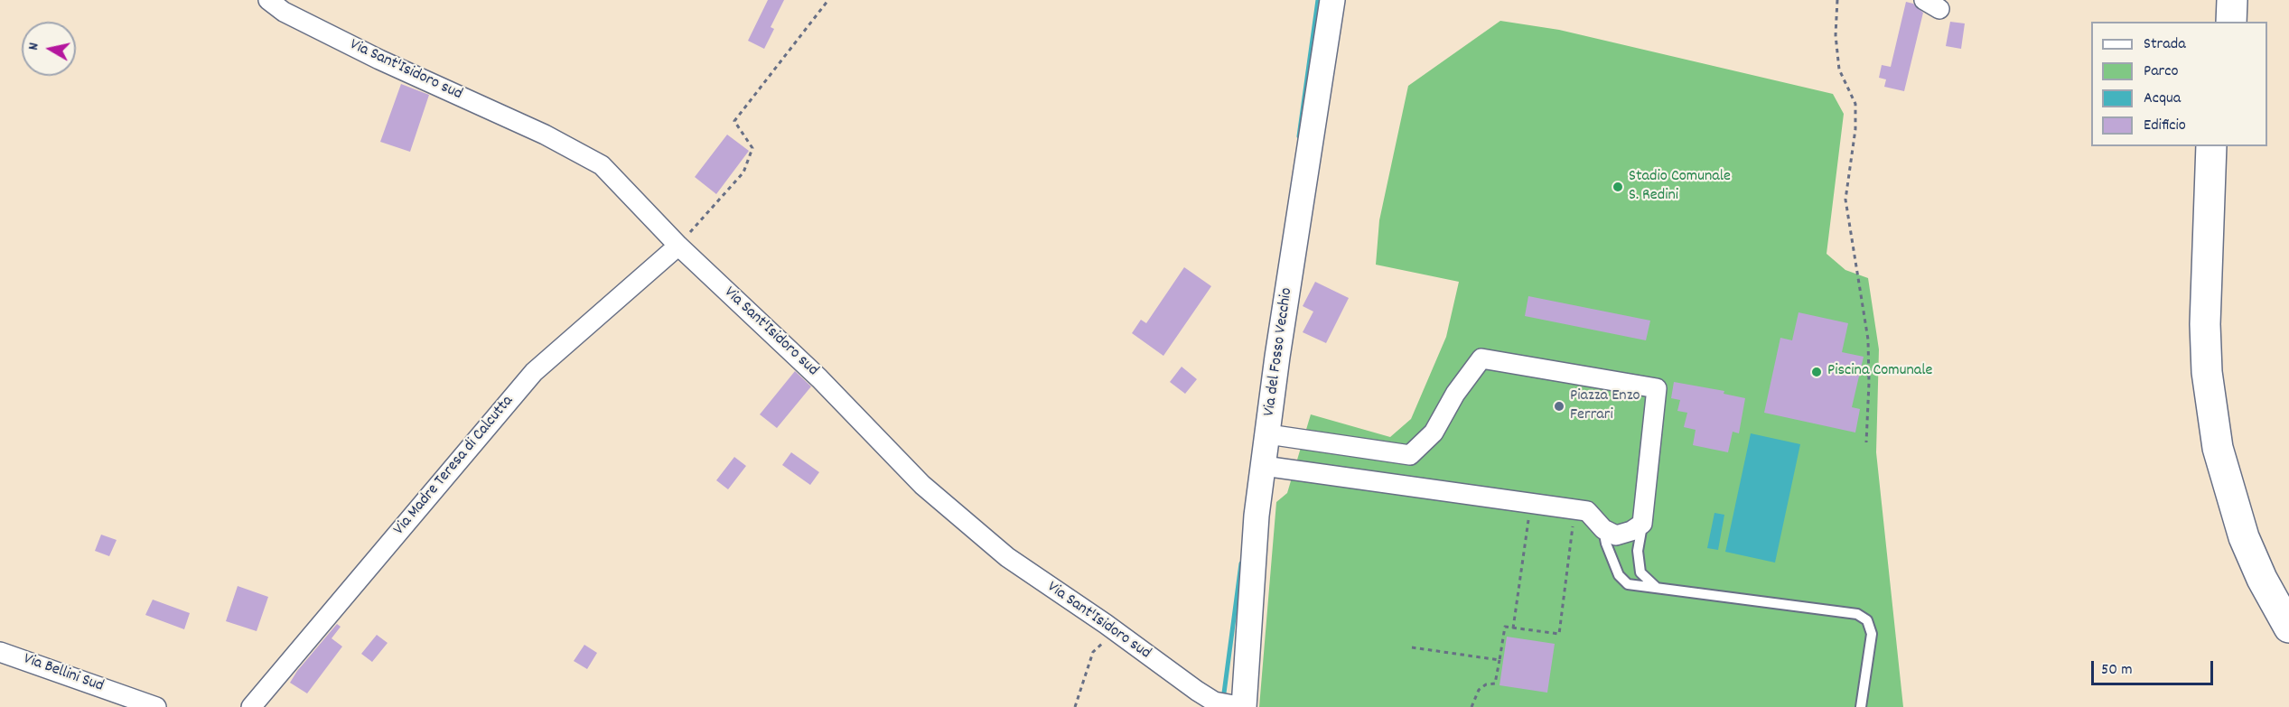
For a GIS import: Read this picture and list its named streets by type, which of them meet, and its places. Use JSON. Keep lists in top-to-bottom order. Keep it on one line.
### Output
{"streets":{"street":["Via Sant'Isidoro sud","Via del Fosso Vecchio","Via Madre Teresa di Calcutta","Via Bellini Sud"]},"crossings":[["Via Sant'Isidoro sud","Via del Fosso Vecchio"],["Via Sant'Isidoro sud","Via Madre Teresa di Calcutta"]],"places":["Stadio Comunale S. Redini","Piscina Comunale","Piazza Enzo Ferrari"],"legend":["Strada","Parco","Acqua","Edificio"],"scale_bar":"50 m","north":"left"}
